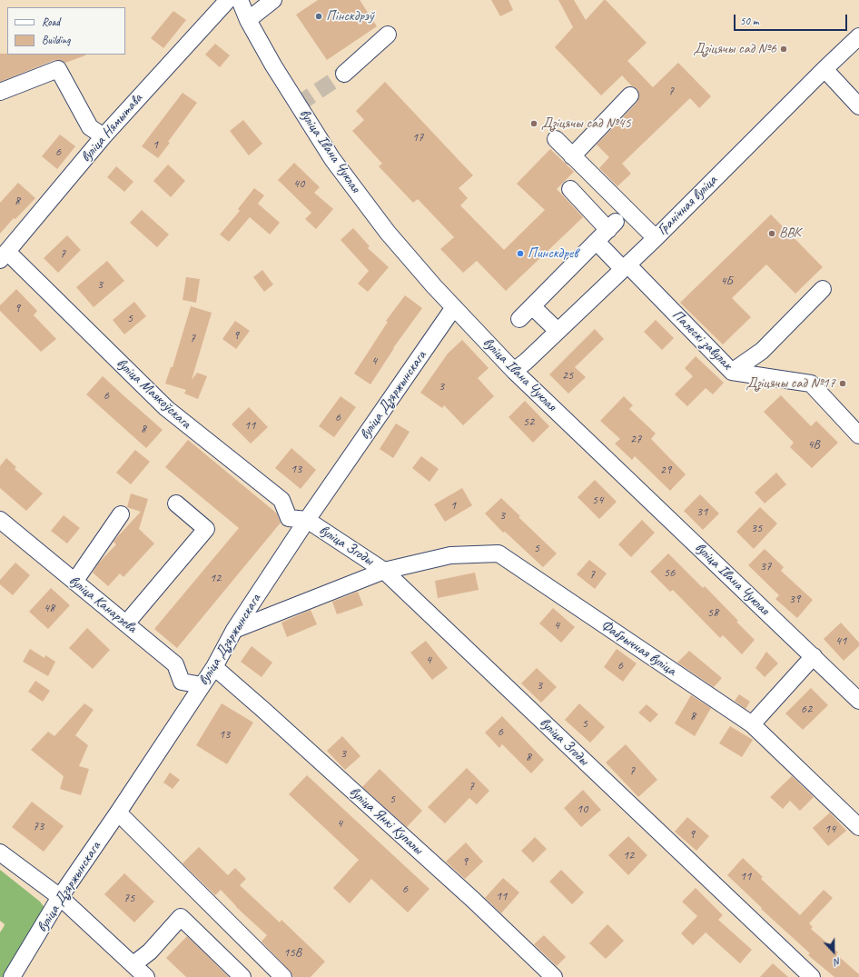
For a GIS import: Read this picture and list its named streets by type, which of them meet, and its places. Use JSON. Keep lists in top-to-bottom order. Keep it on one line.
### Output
{"streets":{"street":["вуліца Нямытава","вуліца Івана Чуклая","Гранічная вуліца","Палескі завулак","вуліца Маякоўскага","вуліца Дзяржынскага","вуліца Згоды","вуліца Канарэева","Фабрычная вуліца","вуліца Янкі Купалы"]},"crossings":[["вуліца Нямытава","вуліца Маякоўскага"],["вуліца Івана Чуклая","Гранічная вуліца"],["вуліца Івана Чуклая","вуліца Дзяржынскага"],["Гранічная вуліца","Палескі завулак"],["вуліца Маякоўскага","вуліца Дзяржынскага"],["вуліца Маякоўскага","вуліца Згоды"],["вуліца Дзяржынскага","вуліца Згоды"],["вуліца Дзяржынскага","вуліца Канарэева"],["вуліца Дзяржынскага","Фабрычная вуліца"],["вуліца Дзяржынскага","вуліца Янкі Купалы"],["вуліца Згоды","Фабрычная вуліца"]],"places":["Пінскдрэў","Дзіцячы сад №6","Дзіцячы сад №45","ВВК","Пинскдрев","Дзіцячы сад №17"],"house_numbers":["7","17","1","6","40","8","7","4Б","3","9","5","9","7","4","25","3","6","6","52","11","8","27","4В","13","29","54","1","31","3","35","5","37","56","7","12","39","48","58","4","41","4","6","3","62","8","5","6","13","3","8","7","7","5","10","4","73","14","9","12","9","11","6","11","75","15В"],"legend":["Road","Building"],"scale_bar":"50 m","north":"bottom"}
